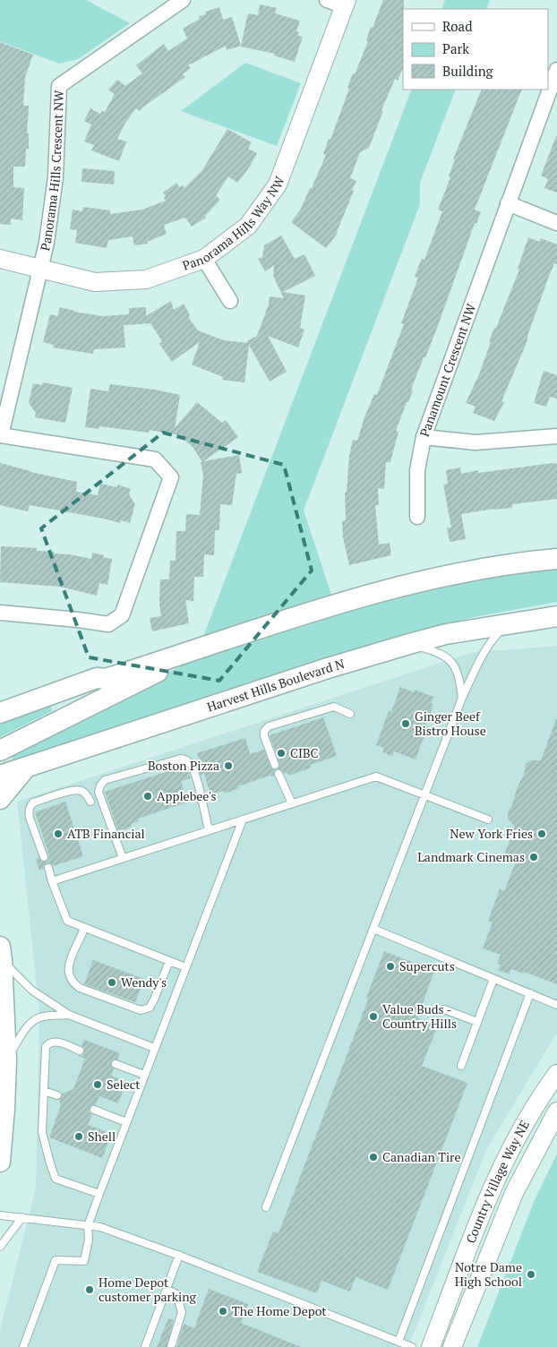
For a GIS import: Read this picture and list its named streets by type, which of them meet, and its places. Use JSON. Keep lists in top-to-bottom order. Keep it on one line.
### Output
{"streets":{"main road":["Harvest Hills Boulevard N"],"street":["Panorama Hills Crescent NW","Panorama Hills Way NW","Panamount Crescent NW","Country Village Way NE"]},"crossings":[["Panorama Hills Crescent NW","Panorama Hills Way NW"]],"places":["Ginger Beef Bistro House","CIBC","Boston Pizza","Applebee's","ATB Financial","New York Fries","Landmark Cinemas","Supercuts","Wendy's","Value Buds - Country Hills","Select","Shell","Canadian Tire","Notre Dame High School","Home Depot customer parking","The Home Depot"],"legend":["Road","Park","Building"]}
